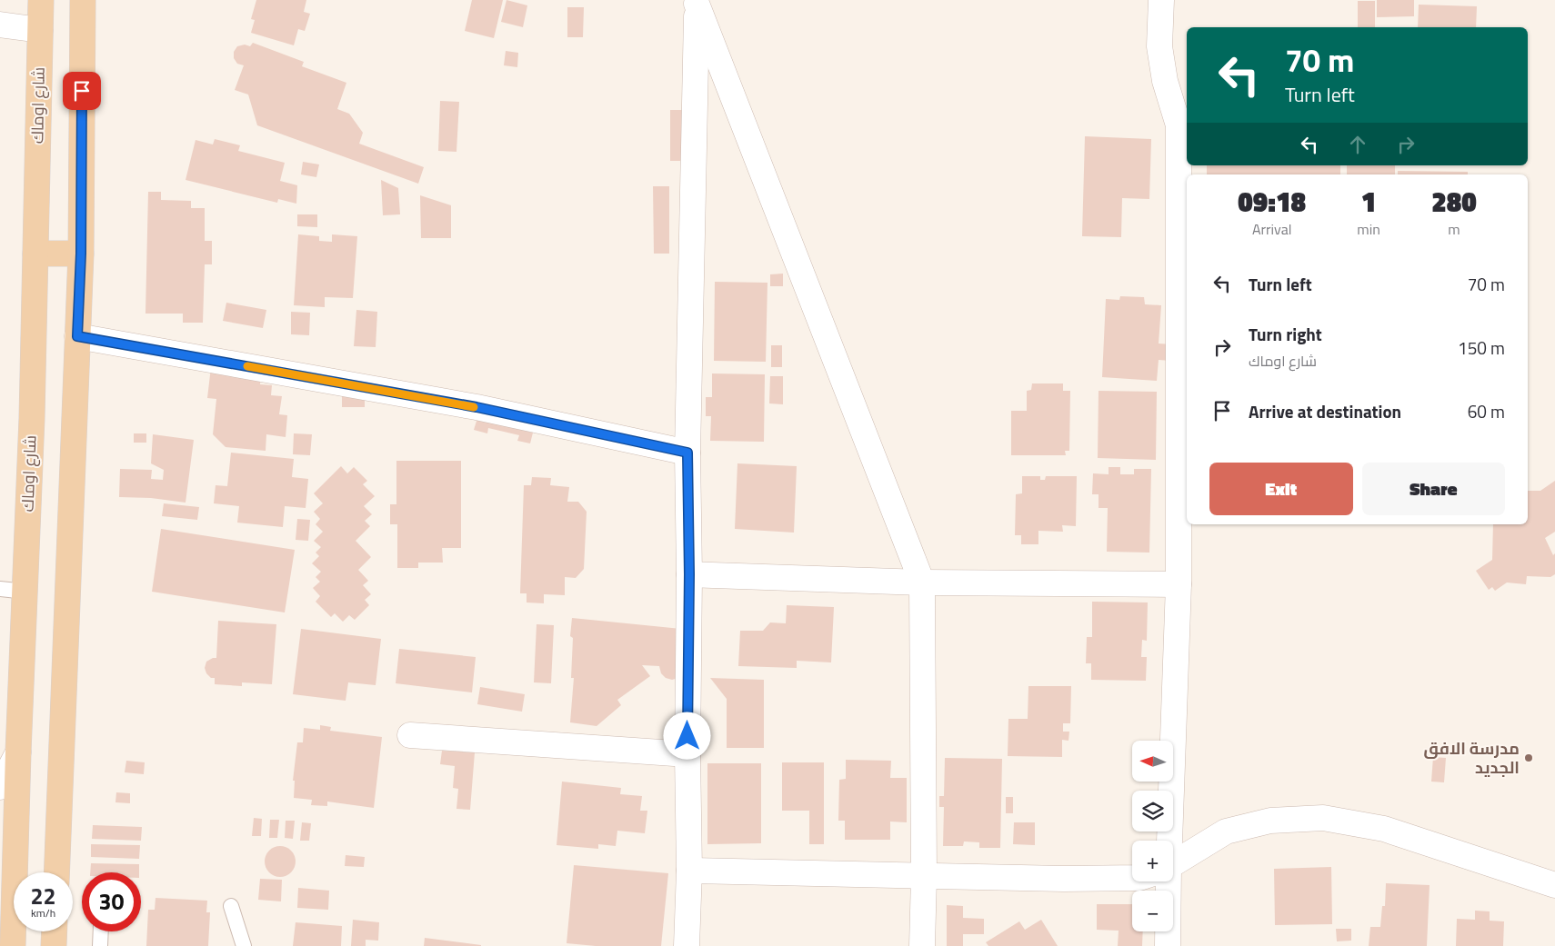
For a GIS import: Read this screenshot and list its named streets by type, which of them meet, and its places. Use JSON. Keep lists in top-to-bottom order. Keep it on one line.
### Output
{"streets":{"main road":["شارع اوماك"]},"places":["مدرسة الافق الجديد"],"north":"left","page":{"turn":["70 m","Turn left"],"eta":["09:18","Arrival","1","min","280","m"],"list":[{"name":"Turn left","value":"70 m"},{"name":"Turn right","note":"شارع اوماك","value":"150 m"},{"name":"Arrive at destination","value":"60 m"}],"buttons":["Exit","Share"],"map_buttons":["+","−"],"speed":"22 km/h","limit":"30"}}
